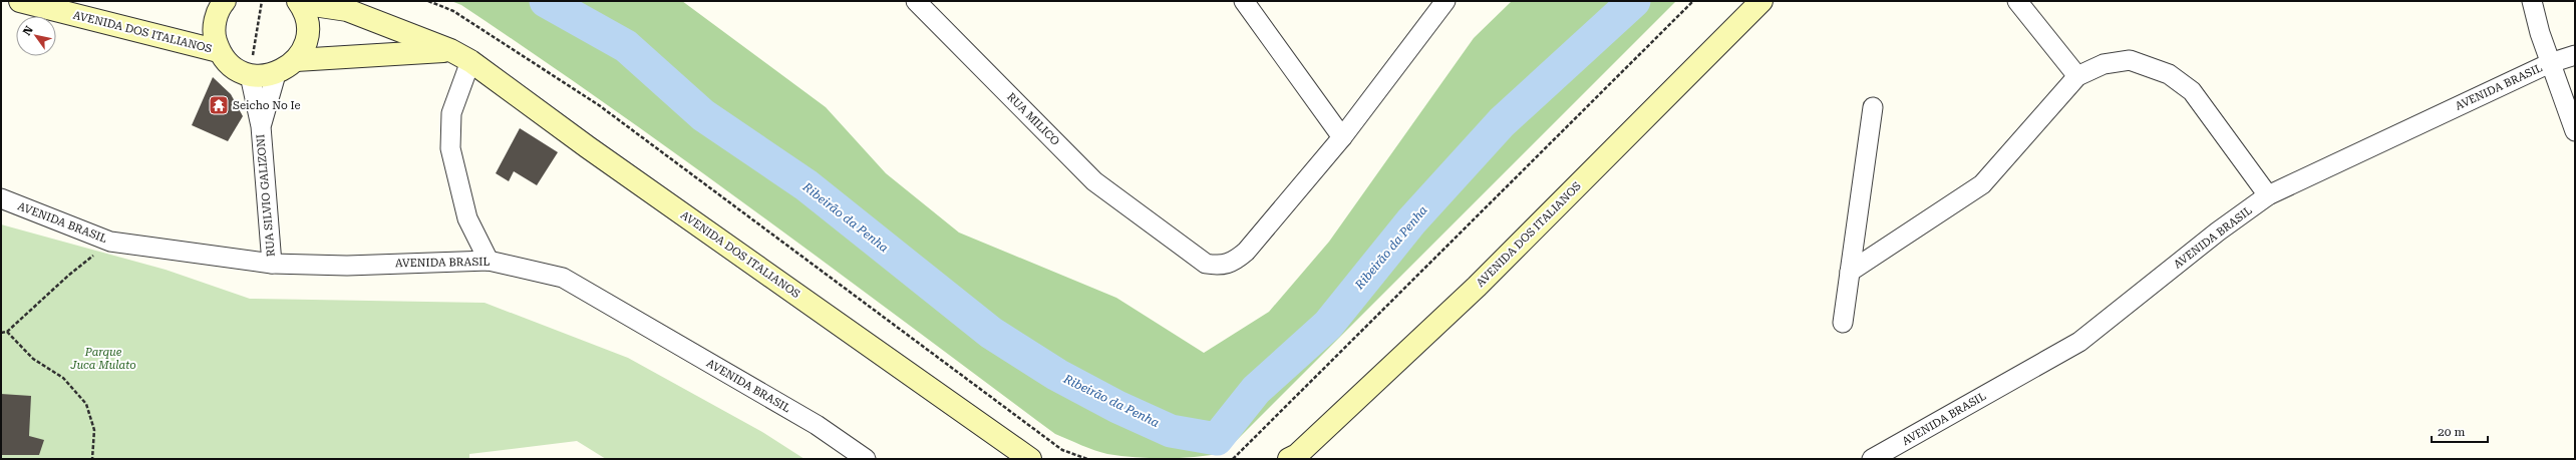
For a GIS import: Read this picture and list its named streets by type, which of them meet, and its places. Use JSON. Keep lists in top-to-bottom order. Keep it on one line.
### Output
{"streets":{"main road":["AVENIDA DOS ITALIANOS"],"street":["AVENIDA BRASIL","RUA MILICO","RUA SILVIO GALIZONI"]},"crossings":[["AVENIDA BRASIL","RUA SILVIO GALIZONI"]],"water":["Ribeirão da Penha"],"parks":["Parque Juca Mulato"],"places":{"temple":["Seicho No Ie"]},"scale_bar":"20 m","north":"top left"}
